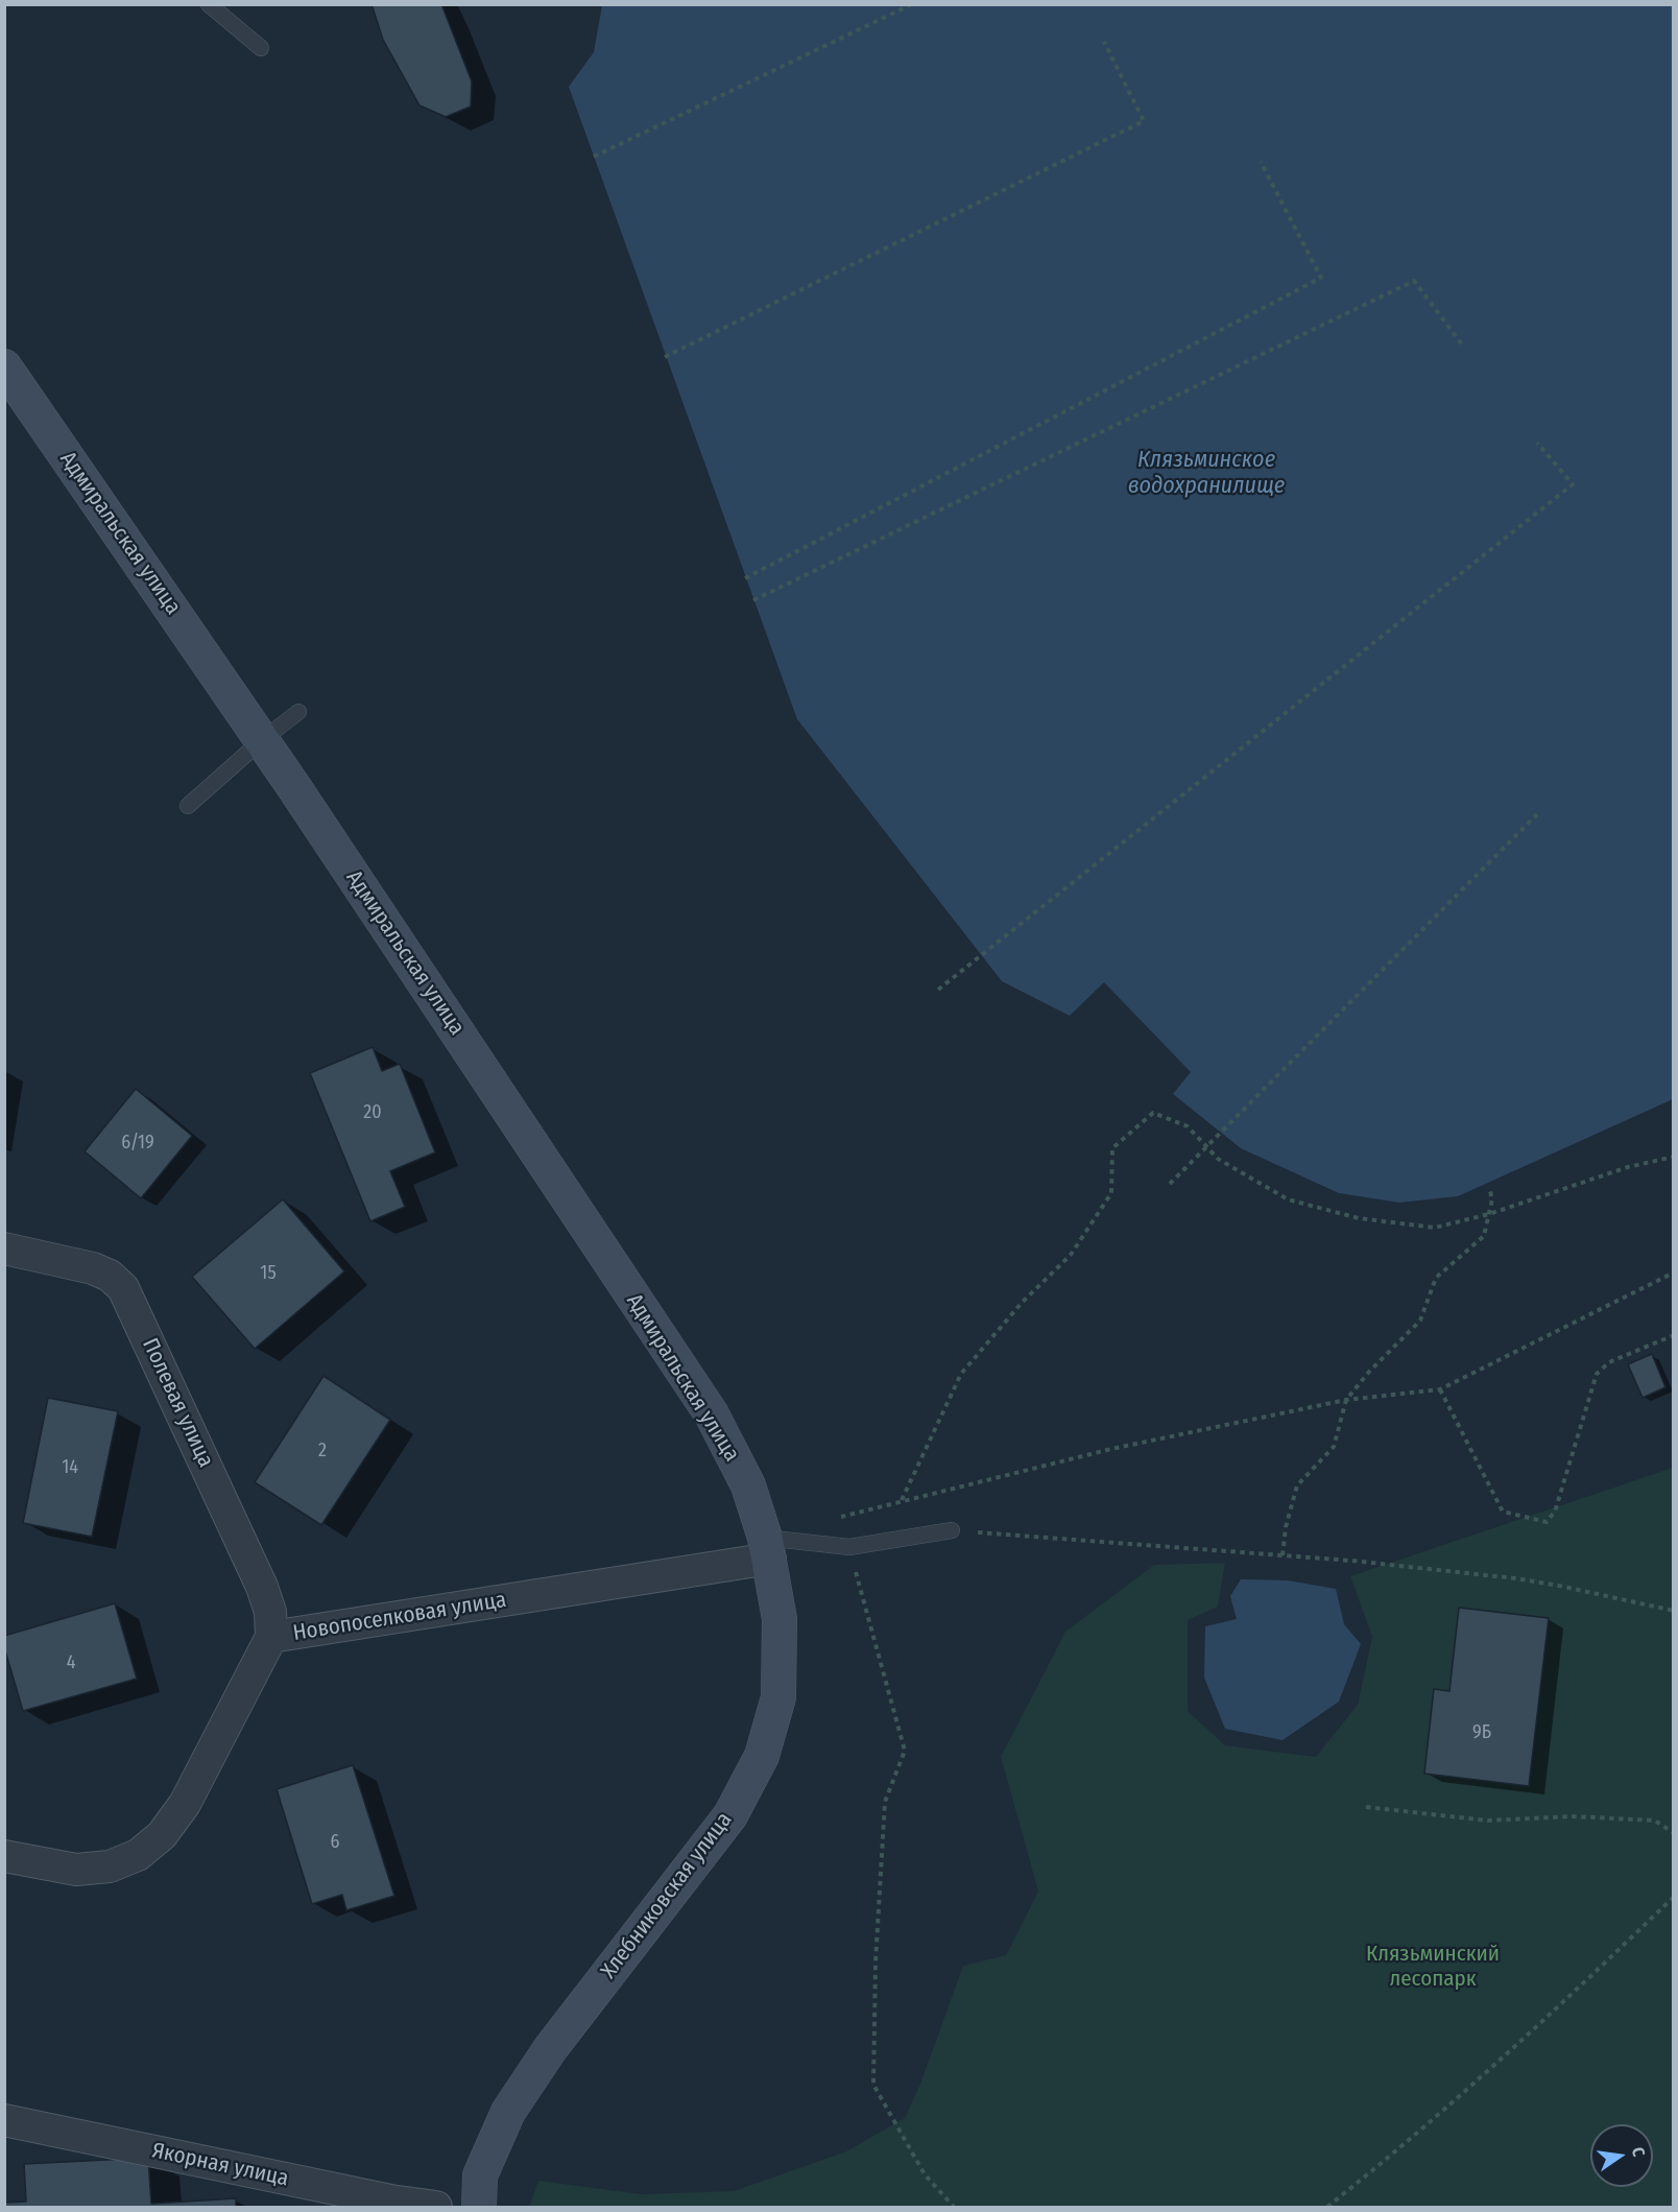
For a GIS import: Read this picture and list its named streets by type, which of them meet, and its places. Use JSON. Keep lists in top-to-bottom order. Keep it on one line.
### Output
{"streets":{"street":["Адмиральская улица","Полевая улица","Новопоселковая улица","Хлебниковская улица","Якорная улица"]},"crossings":[["Адмиральская улица","Новопоселковая улица"],["Адмиральская улица","Хлебниковская улица"],["Полевая улица","Новопоселковая улица"],["Новопоселковая улица","Хлебниковская улица"]],"water":["Клязьминское водохранилище"],"parks":["Клязьминский лесопарк"],"house_numbers":["20","6/19","15","2","14","4","9Б","6"],"north":"right"}
